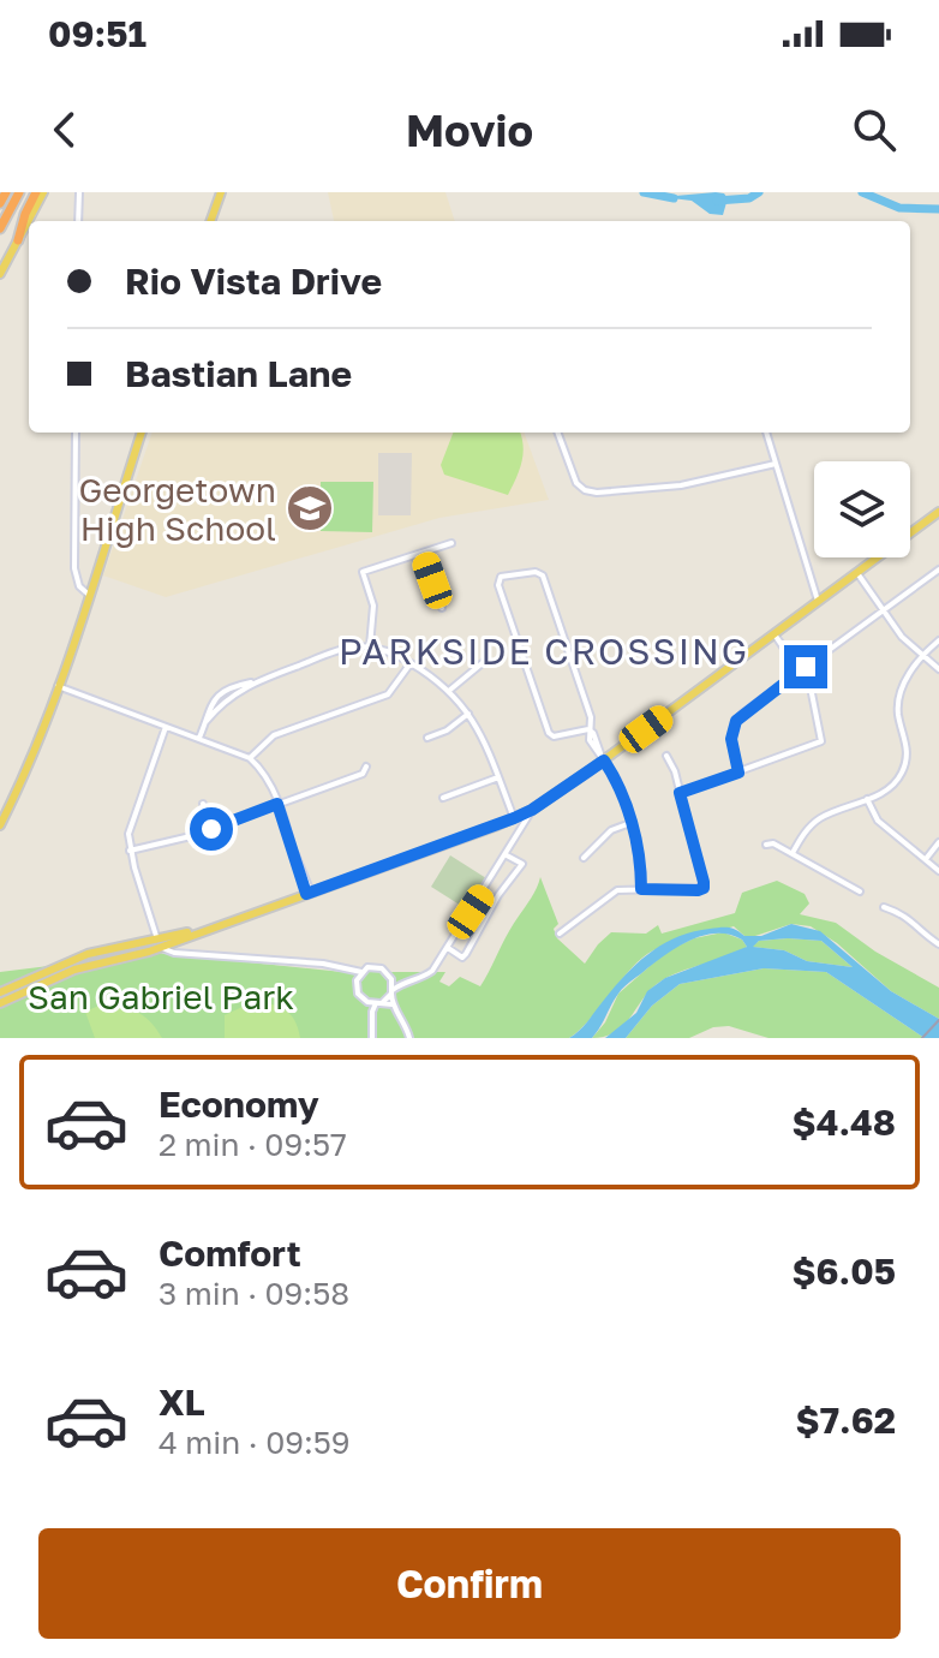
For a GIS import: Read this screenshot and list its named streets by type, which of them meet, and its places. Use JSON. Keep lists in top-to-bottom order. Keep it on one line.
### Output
{"districts":["PARKSIDE CROSSING"],"parks":["San Gabriel Park"],"places":{"school or university":["Georgetown High School"]},"page":{"status":"09:51","header":"Movio","banner":["Rio Vista Drive","Bastian Lane"],"list":[{"name":"Economy","note":"2 min · 09:57","value":"$4.48"},{"name":"Comfort","note":"3 min · 09:58","value":"$6.05"},{"name":"XL","note":"4 min · 09:59","value":"$7.62"}],"buttons":"Confirm"}}
